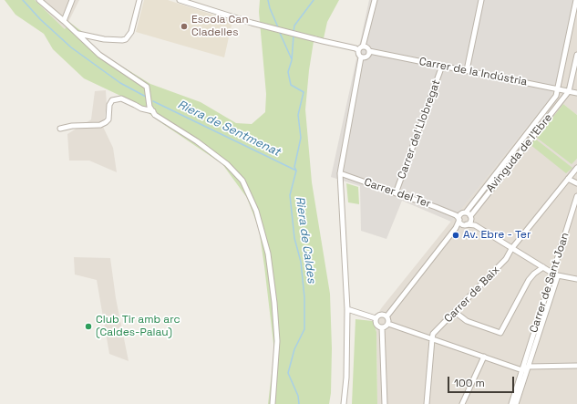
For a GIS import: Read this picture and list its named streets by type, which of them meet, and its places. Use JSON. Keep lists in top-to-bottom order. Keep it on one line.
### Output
{"streets":{"street":["Carrer de la Indústria","Carrer del Llobregat","Avinguda de l'Ebre","Carrer del Ter","Carrer de Sant Joan","Carrer de Baix"]},"crossings":[["Carrer de la Indústria","Carrer del Llobregat"],["Carrer de la Indústria","Avinguda de l'Ebre"],["Carrer del Llobregat","Carrer del Ter"],["Avinguda de l'Ebre","Carrer del Ter"]],"water":["Riera de Sentmenat","Riera de Caldes"],"places":["Escola Can Cladelles","Av. Ebre - Ter","Club Tir amb arc (Caldes-Palau)"],"scale_bar":"100 m"}
